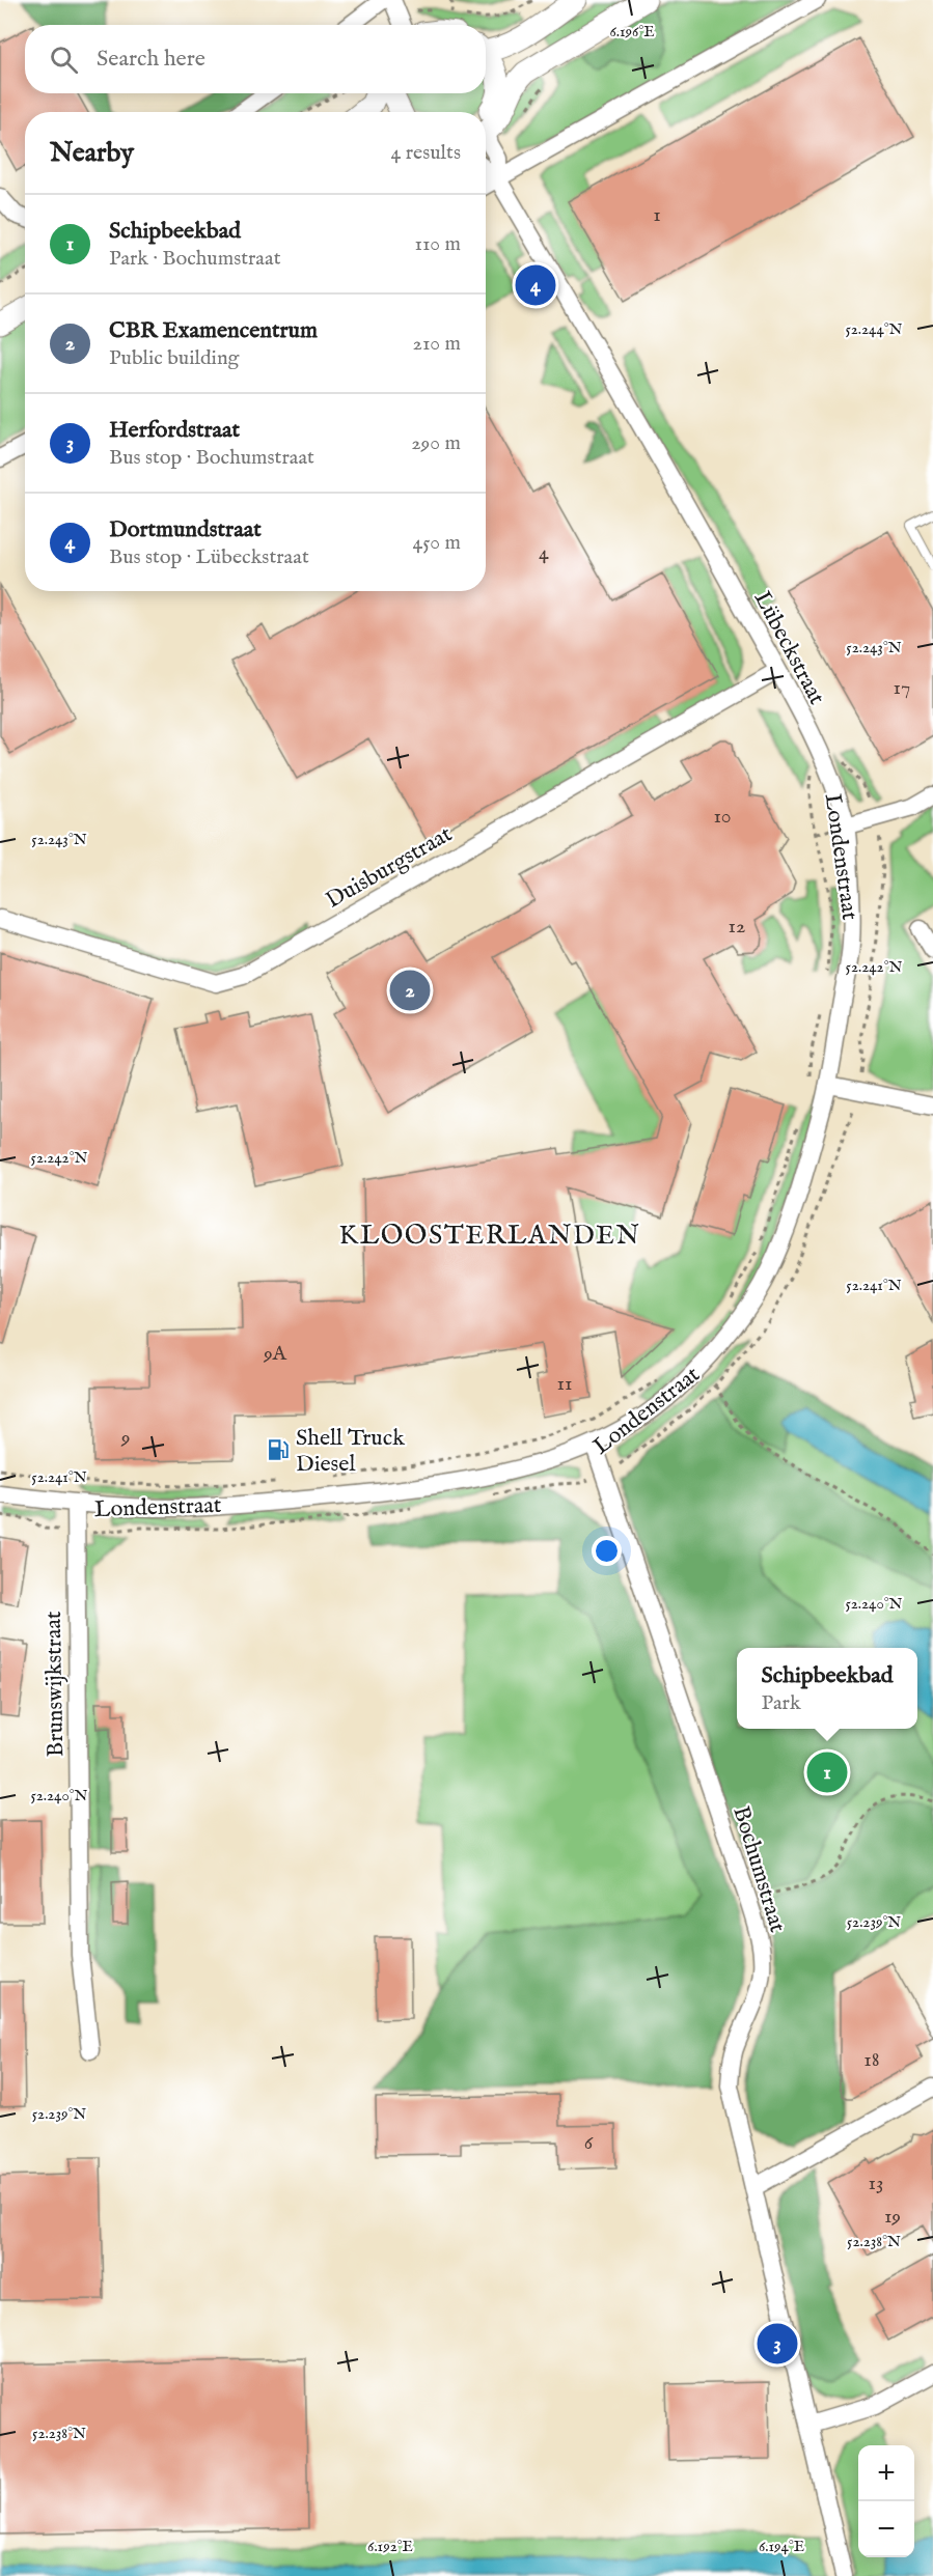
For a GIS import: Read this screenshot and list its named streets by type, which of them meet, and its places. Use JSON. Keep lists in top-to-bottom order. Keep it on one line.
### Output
{"streets":{"street":["Lübeckstraat","Londenstraat","Duisburgstraat","Brunswijkstraat","Bochumstraat"]},"crossings":[["Lübeckstraat","Londenstraat"],["Lübeckstraat","Duisburgstraat"],["Londenstraat","Brunswijkstraat"],["Londenstraat","Bochumstraat"]],"districts":["KLOOSTERLANDEN"],"places":{"fuel station":["Shell Truck Diesel"]},"house_numbers":["1","4","17","10","12","9A","11","9","18","6","13","19"],"page":{"search":"Search here","heading":["Nearby","4 results"],"list":[{"mark":"1","name":"Schipbeekbad","note":"Park · Bochumstraat","value":"110 m"},{"mark":"2","name":"CBR Examencentrum","note":"Public building","value":"210 m"},{"mark":"3","name":"Herfordstraat","note":"Bus stop · Bochumstraat","value":"290 m"},{"mark":"4","name":"Dortmundstraat","note":"Bus stop · Lübeckstraat","value":"450 m"}],"pins":["4","2","1","3"],"popup":["Schipbeekbad","Park"],"map_buttons":["+","−"]},"coordinates":["6.196°E","52.244°N","52.243°N","52.242°N","52.241°N","52.240°N","52.239°N","52.238°N","6.192°E","6.194°E"]}
